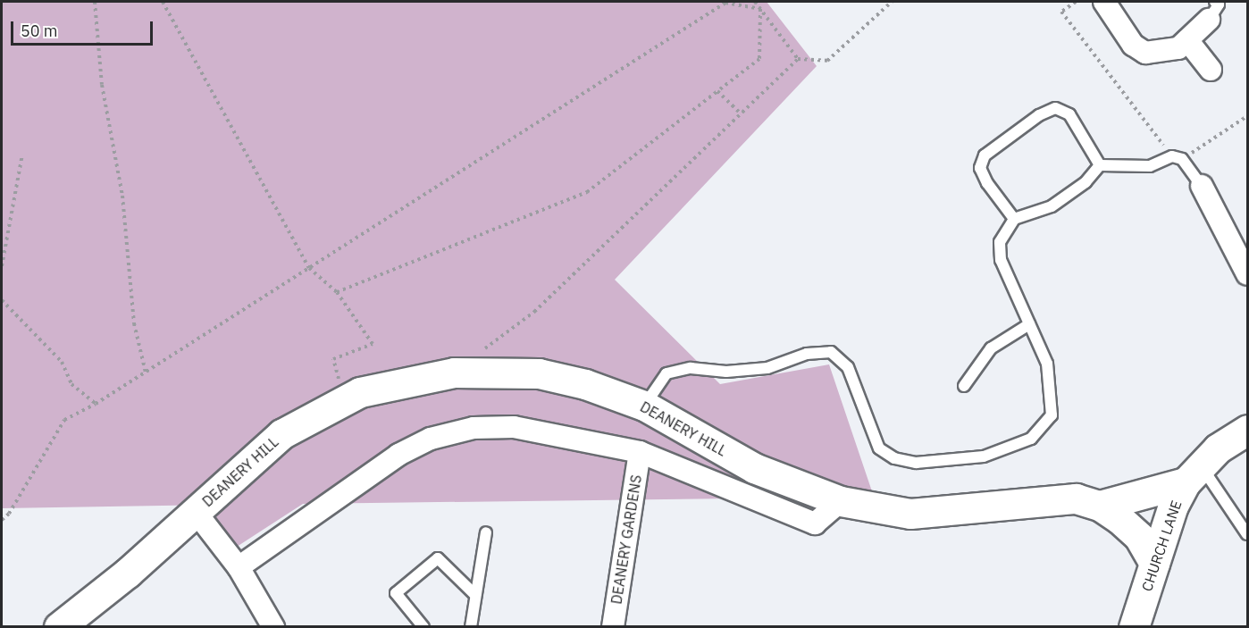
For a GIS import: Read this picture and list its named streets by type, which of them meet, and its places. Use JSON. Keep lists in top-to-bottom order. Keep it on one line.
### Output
{"streets":{"main road":["DEANERY HILL","CHURCH LANE"],"street":["DEANERY GARDENS"]},"crossings":[["DEANERY HILL","CHURCH LANE"]],"scale_bar":"50 m"}
